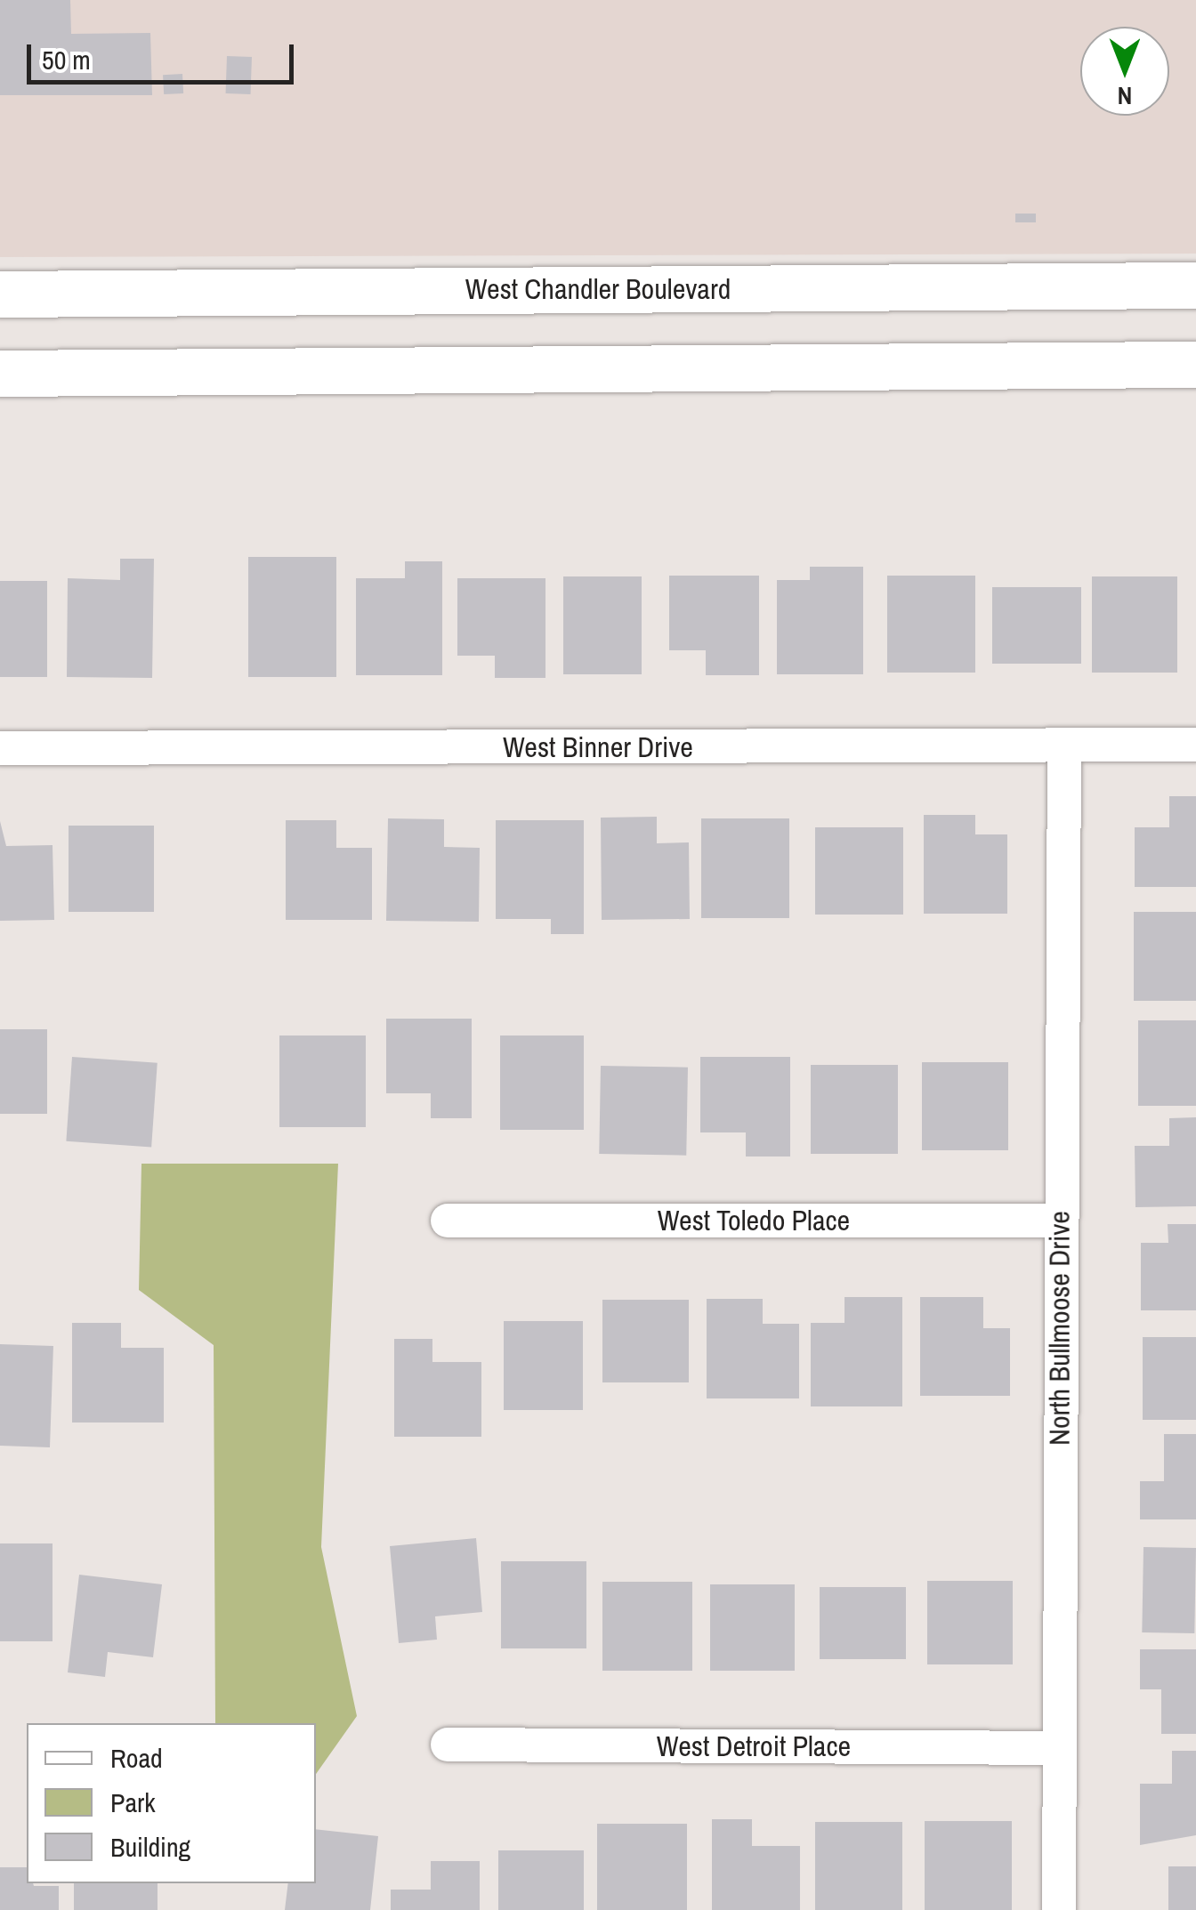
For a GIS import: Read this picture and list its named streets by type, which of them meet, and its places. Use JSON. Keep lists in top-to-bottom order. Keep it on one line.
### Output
{"streets":{"main road":["West Chandler Boulevard"],"street":["West Binner Drive","West Toledo Place","North Bullmoose Drive","West Detroit Place"]},"crossings":[["West Binner Drive","North Bullmoose Drive"],["West Toledo Place","North Bullmoose Drive"],["North Bullmoose Drive","West Detroit Place"]],"legend":["Road","Park","Building"],"scale_bar":"50 m","north":"bottom"}
